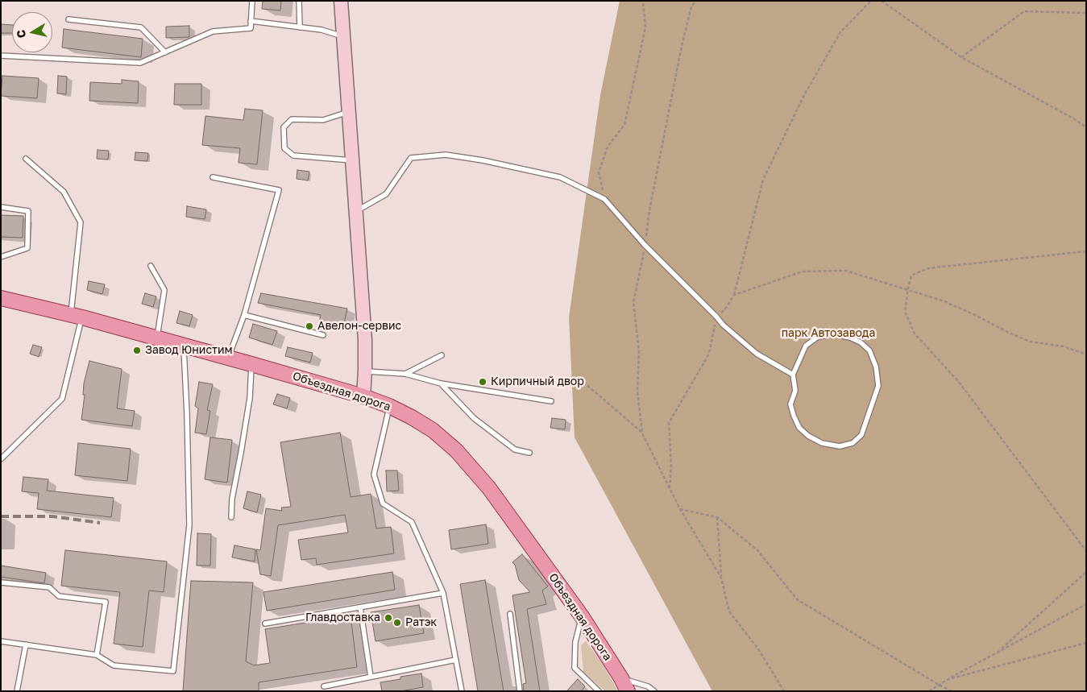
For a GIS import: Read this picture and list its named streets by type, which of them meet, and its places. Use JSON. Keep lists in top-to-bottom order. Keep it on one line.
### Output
{"streets":{"main road":["Объездная дорога"]},"parks":["парк Автозавода"],"places":["Авелон-сервис","Завод Юнистим","Кирпичный двор","Главдоставка","Ратэк"],"north":"left"}
